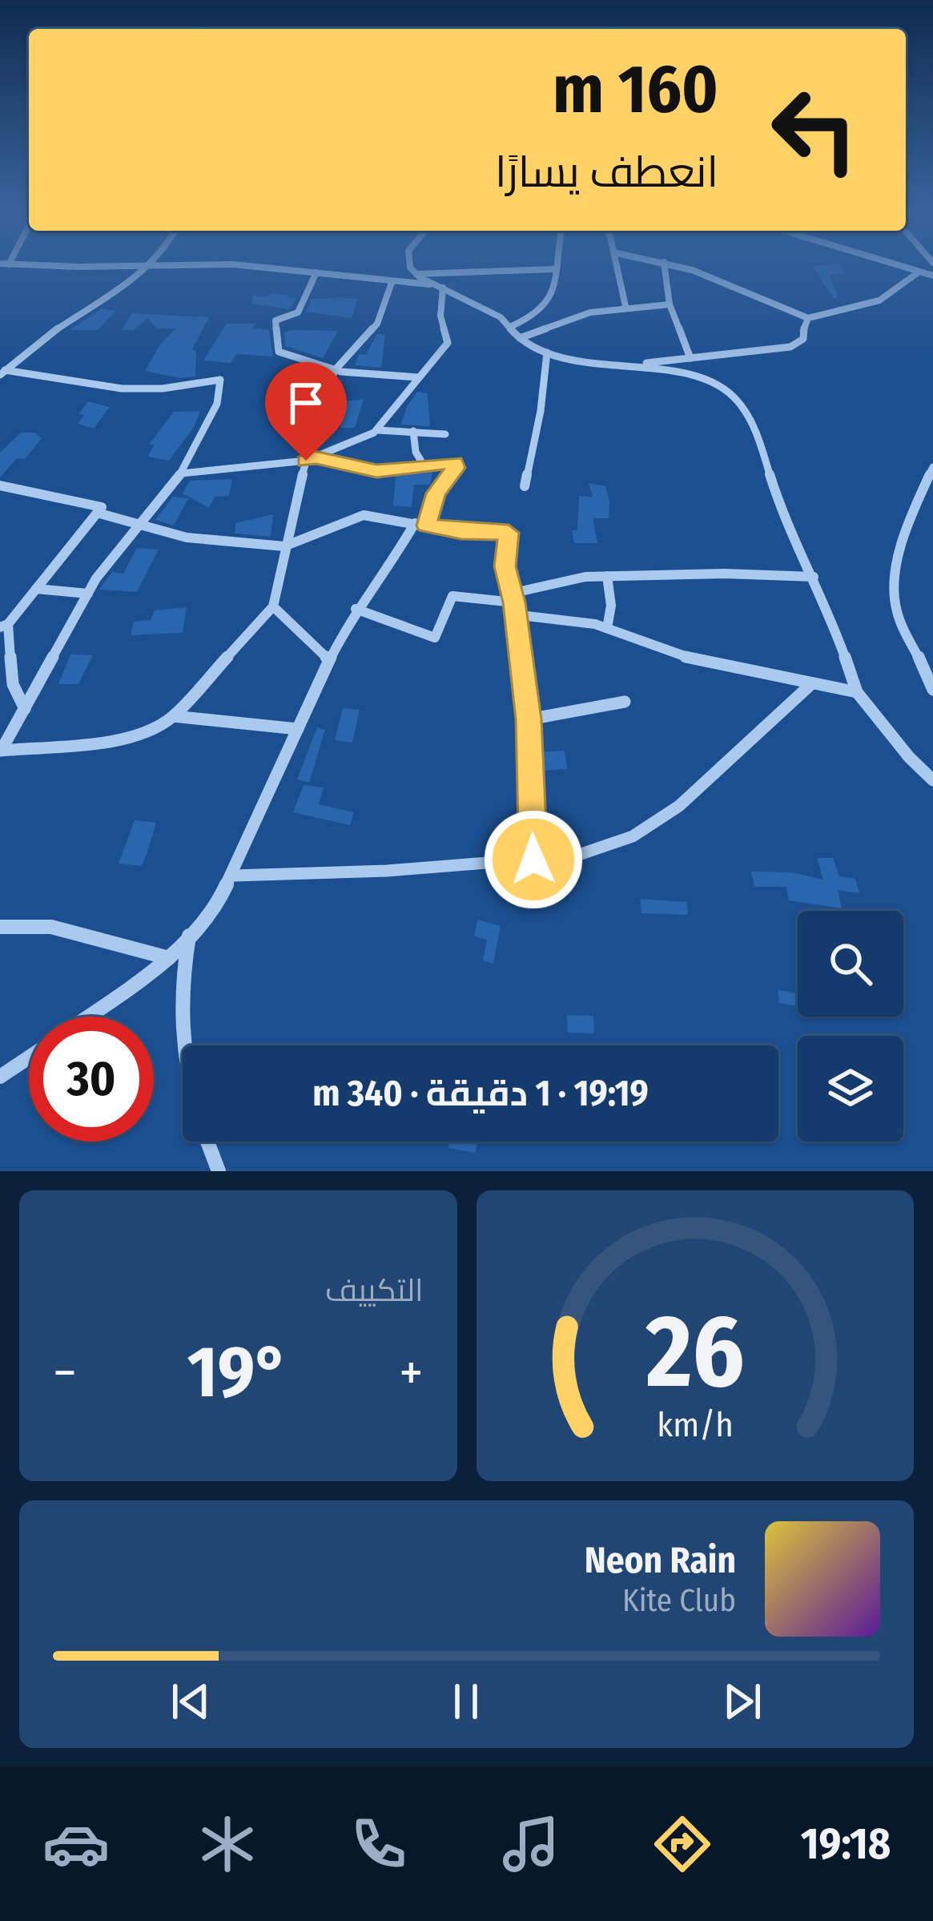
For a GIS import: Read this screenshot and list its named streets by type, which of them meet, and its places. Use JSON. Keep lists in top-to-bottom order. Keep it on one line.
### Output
{"page":{"turn":["160 m","انعطف يسارًا"],"limit":"30","trip":"19:19 · 1 دقيقة · 340 m","tile":"التكييف","heat":["−","19°","+"],"song":["Neon Rain","Kite Club"],"tabs":"19:18","gauge":["26","km/h"]}}
